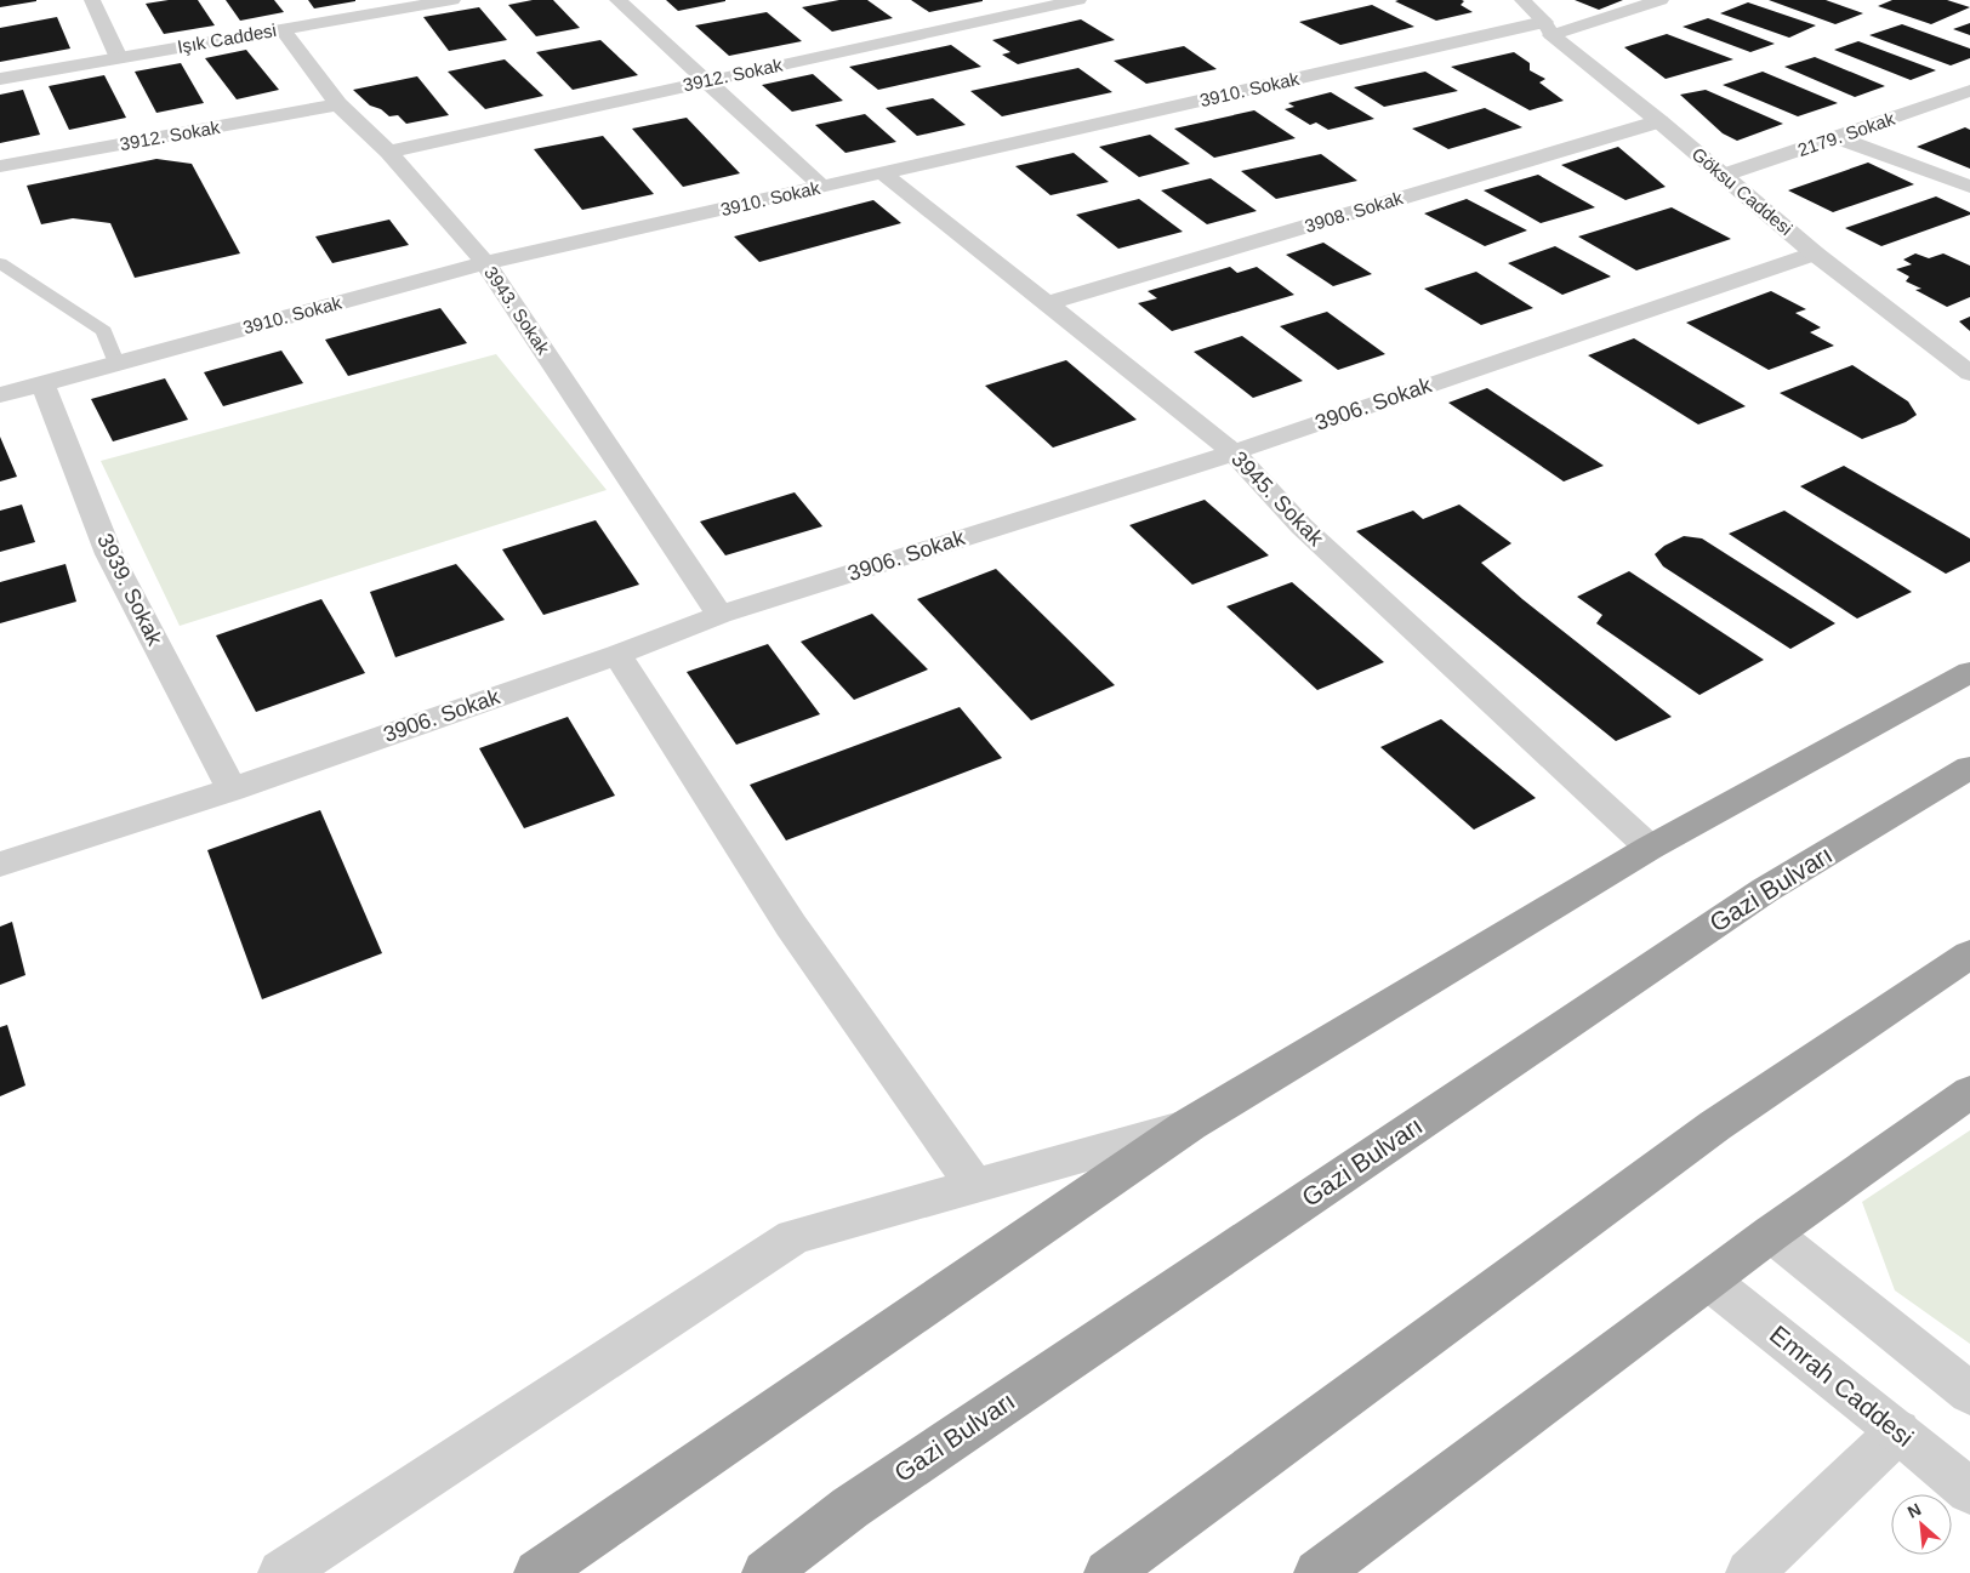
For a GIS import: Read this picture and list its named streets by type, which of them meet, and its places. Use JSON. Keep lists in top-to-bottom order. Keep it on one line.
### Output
{"streets":{"highway":["Gazi Bulvarı"],"street":["Işık Caddesi","3912. Sokak","3910. Sokak","2179. Sokak","Göksu Caddesi","3908. Sokak","3943. Sokak","3906. Sokak","3945. Sokak","3939. Sokak","Emrah Caddesi"]},"crossings":[["Işık Caddesi","3943. Sokak"],["3912. Sokak","3943. Sokak"],["3910. Sokak","Göksu Caddesi"],["3910. Sokak","3943. Sokak"],["3910. Sokak","3945. Sokak"],["3910. Sokak","3939. Sokak"],["2179. Sokak","Göksu Caddesi"],["Göksu Caddesi","3908. Sokak"],["Göksu Caddesi","3906. Sokak"],["3908. Sokak","3945. Sokak"],["3943. Sokak","3906. Sokak"],["3906. Sokak","3945. Sokak"],["3906. Sokak","3939. Sokak"]],"north":"top left"}
